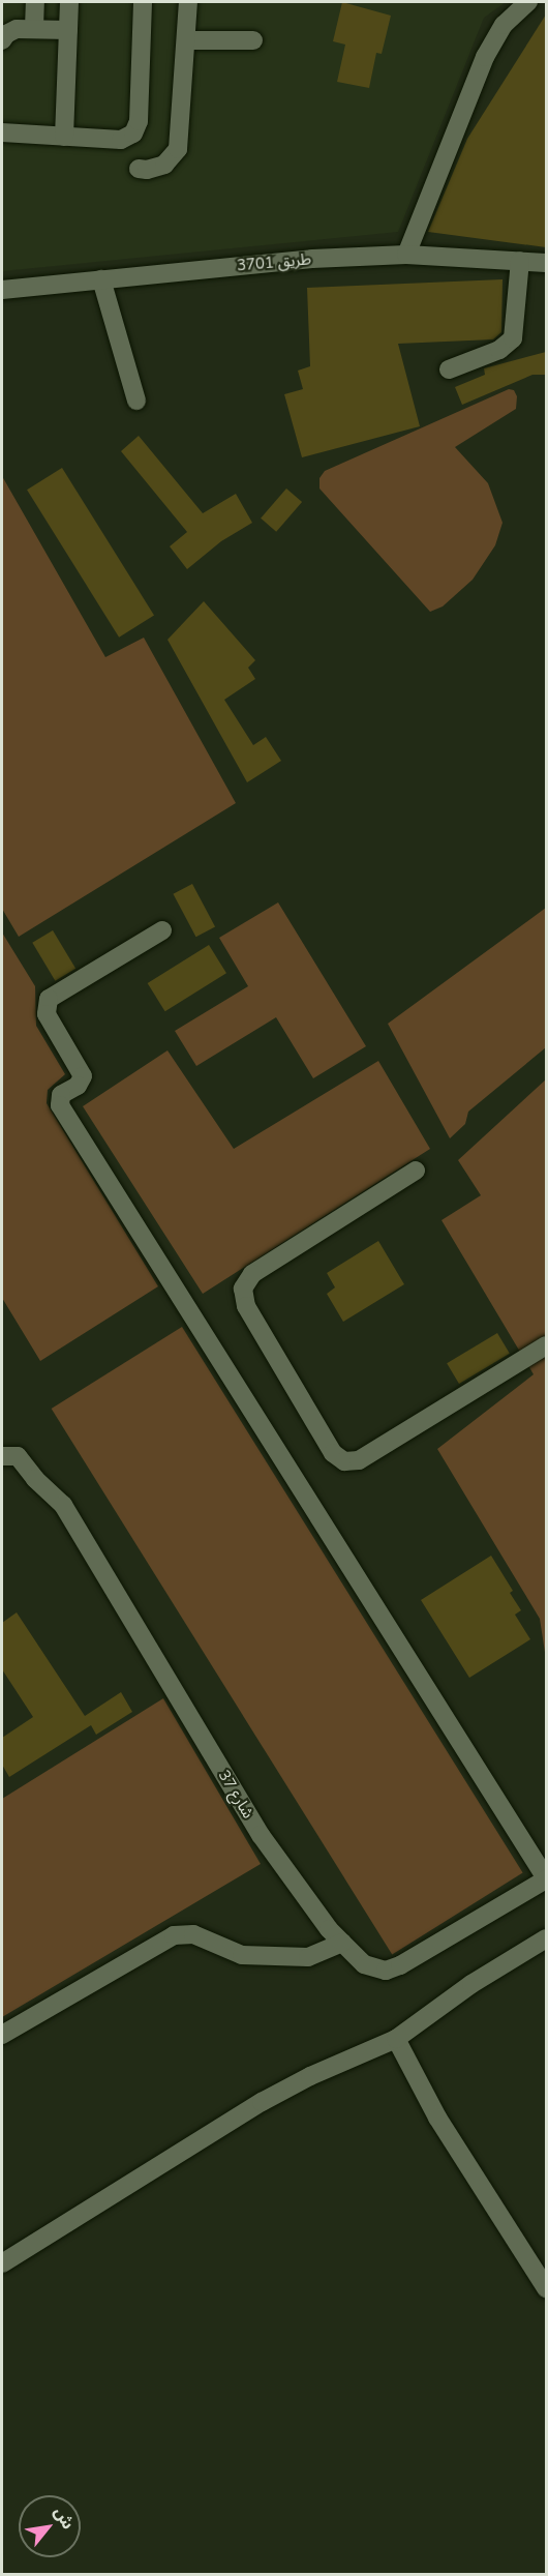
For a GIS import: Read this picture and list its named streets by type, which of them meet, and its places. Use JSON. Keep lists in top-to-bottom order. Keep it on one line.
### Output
{"streets":{"street":["طريق 3701","شارع 37"]},"north":"top right"}
